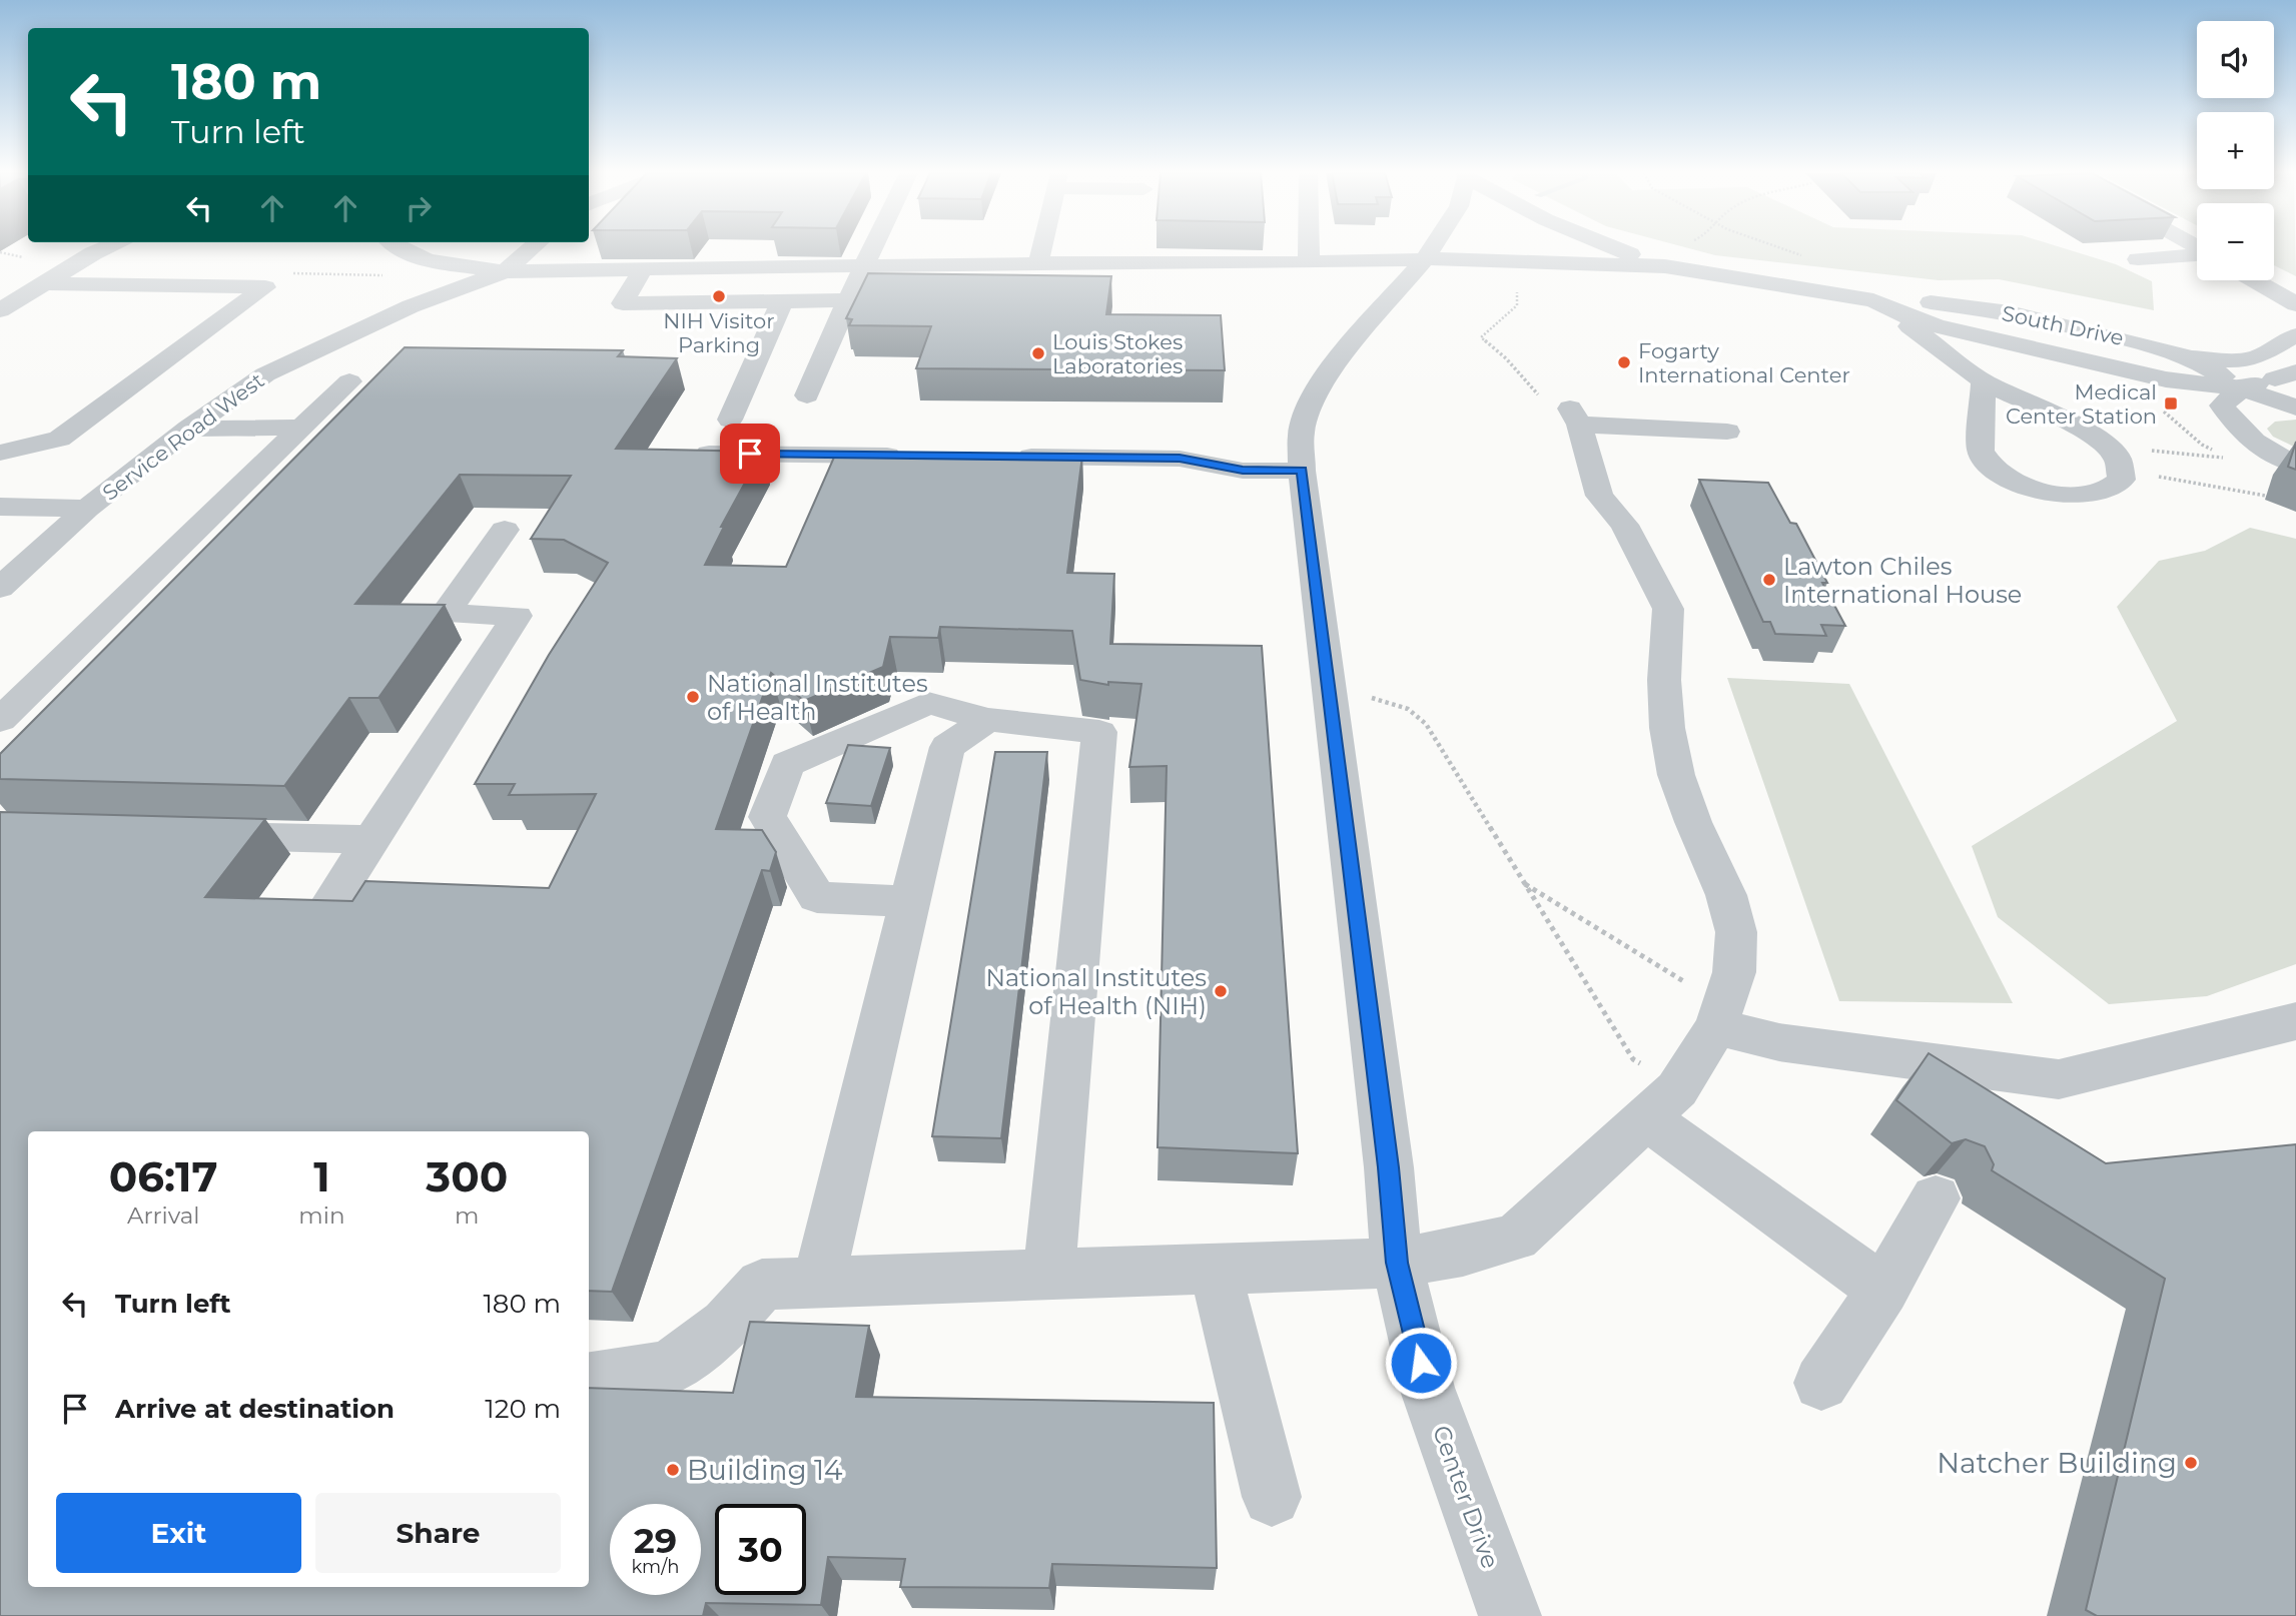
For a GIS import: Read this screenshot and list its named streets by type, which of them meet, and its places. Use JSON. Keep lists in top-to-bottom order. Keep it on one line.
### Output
{"streets":{"street":["South Drive","Service Road West","Center Drive"]},"crossings":[["South Drive","Service Road West"],["South Drive","Center Drive"]],"places":{"other":["NIH Visitor Parking","Louis Stokes Laboratories","Fogarty International Center","Lawton Chiles International House","National Institutes of Health","National Institutes of Health (NIH)","Natcher Building","Building 14"],"transit":["Medical Center Station"]},"page":{"map_buttons":["+","−"],"turn":["180 m","Turn left"],"eta":["06:17","Arrival","1","min","300","m"],"list":[{"name":"Turn left","value":"180 m"},{"name":"Arrive at destination","value":"120 m"}],"buttons":["Exit","Share"],"speed":"29 km/h","limit":"30"}}
